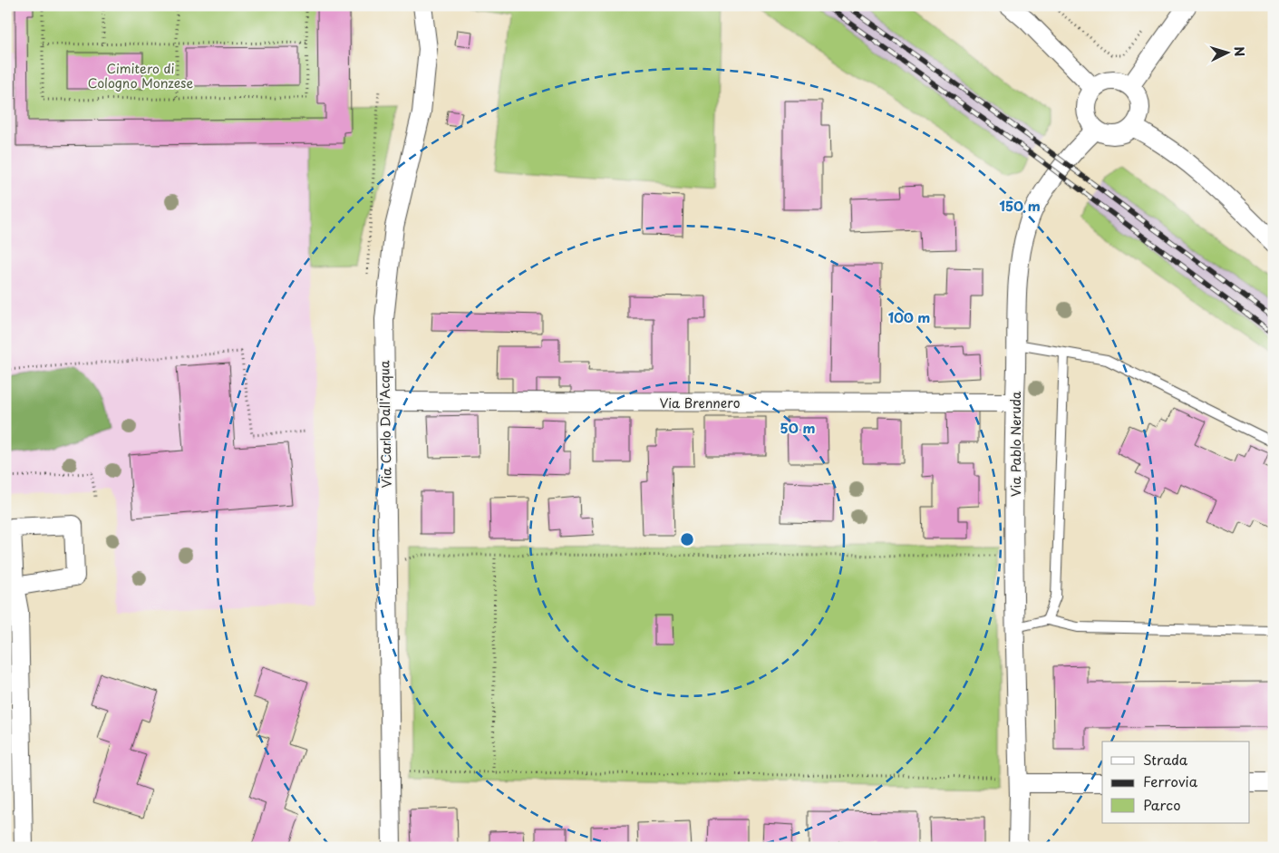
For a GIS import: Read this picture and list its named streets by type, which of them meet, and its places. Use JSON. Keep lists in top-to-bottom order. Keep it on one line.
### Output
{"streets":{"street":["Via Brennero","Via Carlo Dall'Acqua","Via Pablo Neruda"]},"crossings":[["Via Brennero","Via Carlo Dall'Acqua"],["Via Brennero","Via Pablo Neruda"]],"parks":["Cimitero di Cologno Monzese"],"legend":["Strada","Ferrovia","Parco"],"north":"right","rings":["150 m","100 m","50 m"]}
